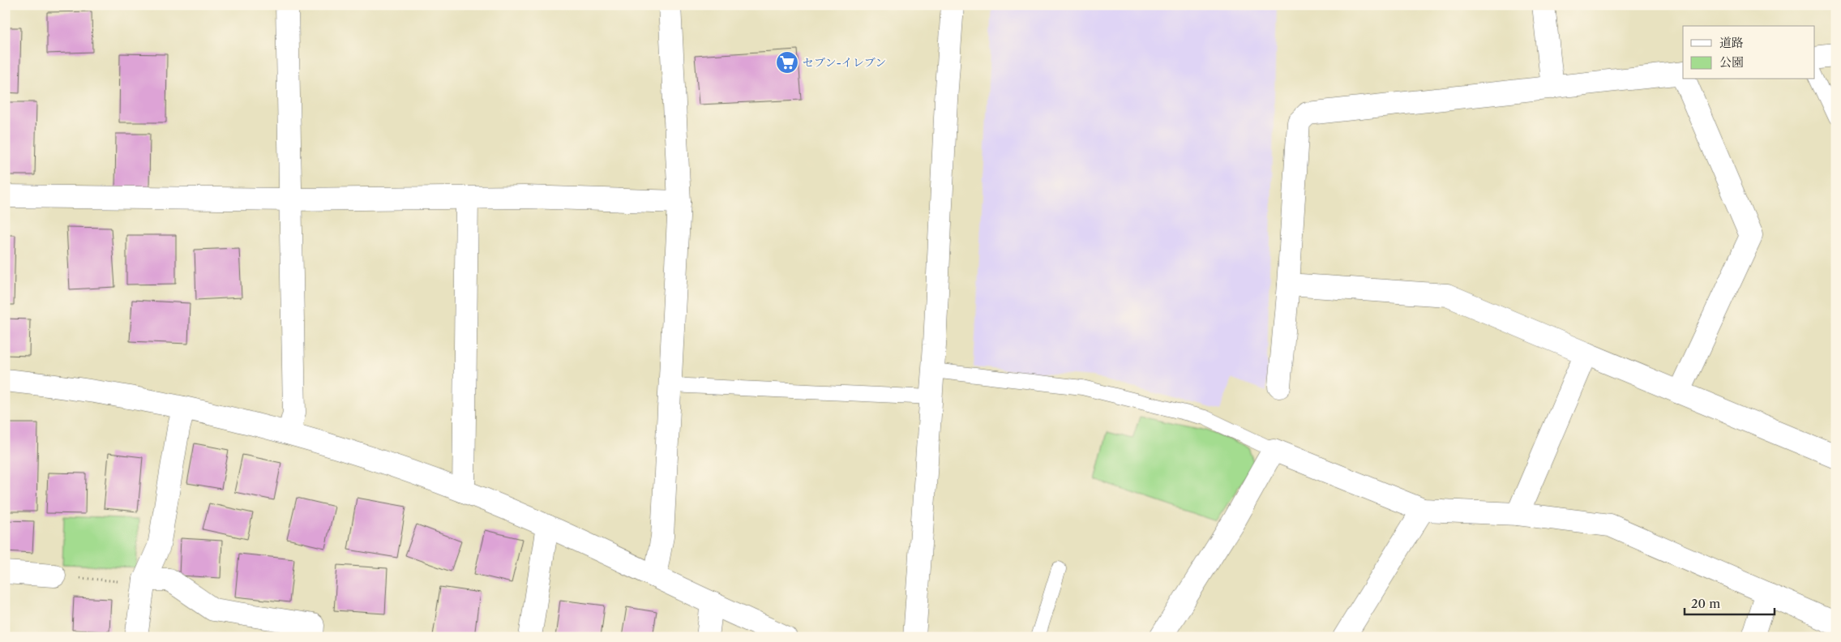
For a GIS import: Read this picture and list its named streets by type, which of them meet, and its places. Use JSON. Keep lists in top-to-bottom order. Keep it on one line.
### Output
{"places":{"supermarket":["セブン-イレブン"]},"legend":["道路","公園"],"scale_bar":"20 m"}
